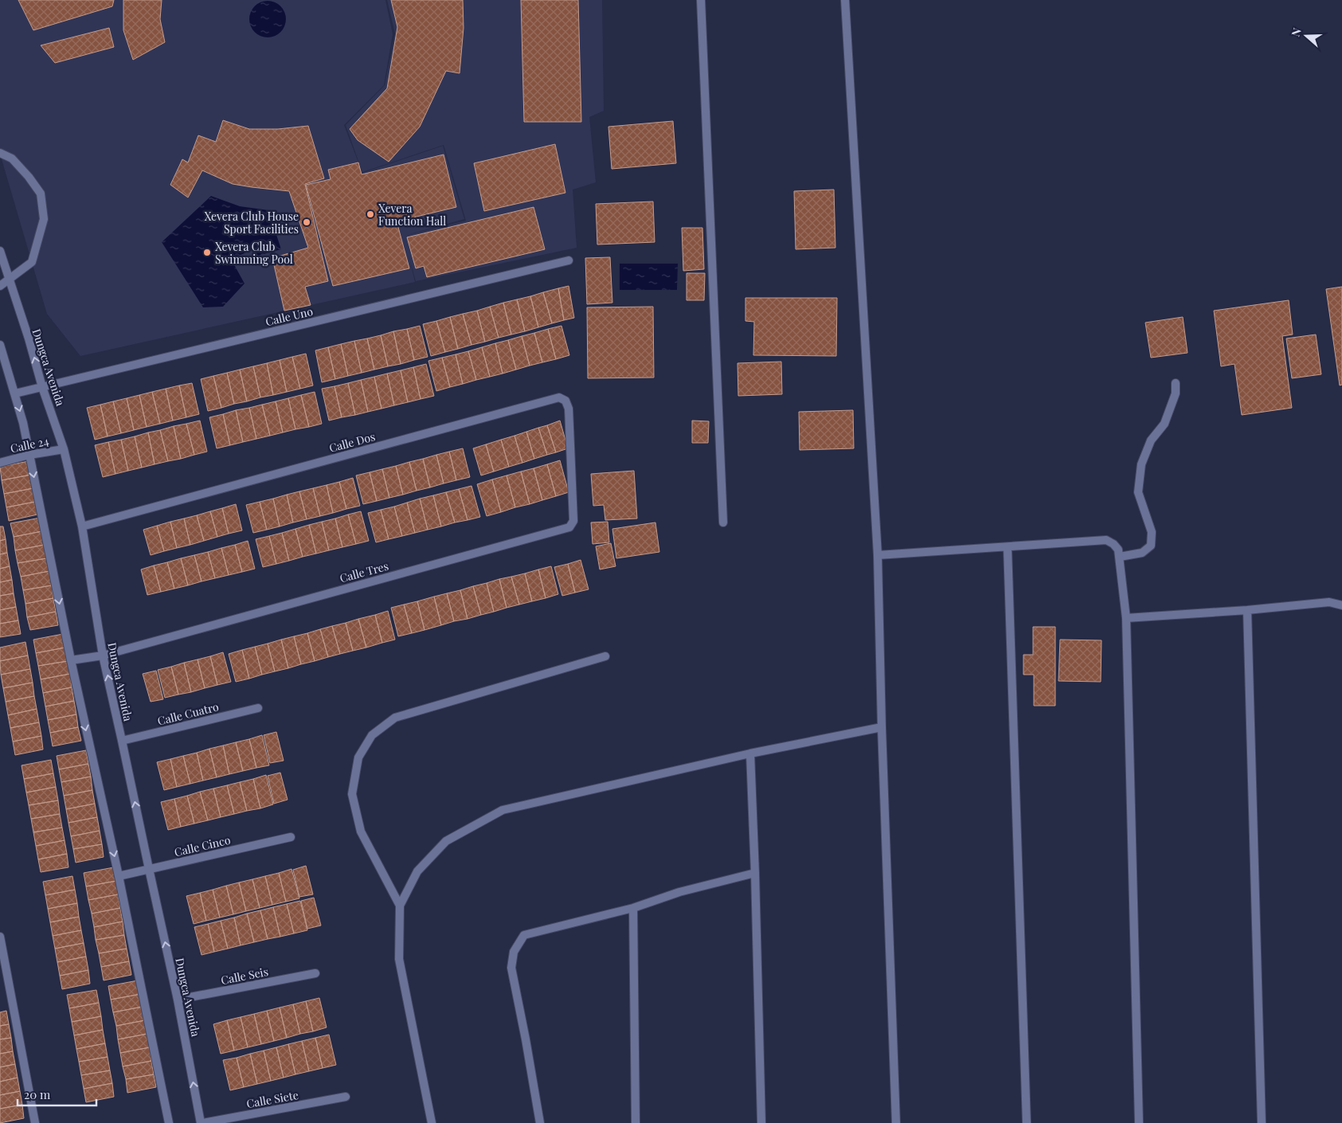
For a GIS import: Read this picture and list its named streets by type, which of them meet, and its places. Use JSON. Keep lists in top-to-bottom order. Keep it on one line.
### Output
{"streets":{"street":["Calle Uno","Dungca Avenida","Calle Dos","Calle 24","Calle Tres","Calle Cuatro","Calle Cinco","Calle Seis","Calle Siete"]},"crossings":[["Calle Uno","Dungca Avenida"],["Dungca Avenida","Calle Dos"],["Dungca Avenida","Calle 24"],["Dungca Avenida","Calle Tres"],["Dungca Avenida","Calle Cuatro"],["Dungca Avenida","Calle Cinco"],["Dungca Avenida","Calle Seis"],["Dungca Avenida","Calle Siete"],["Calle Dos","Calle Tres"]],"places":["Xevera Function Hall","Xevera Club House Sport Facilities","Xevera Club Swimming Pool"],"scale_bar":"20 m","north":"left"}
